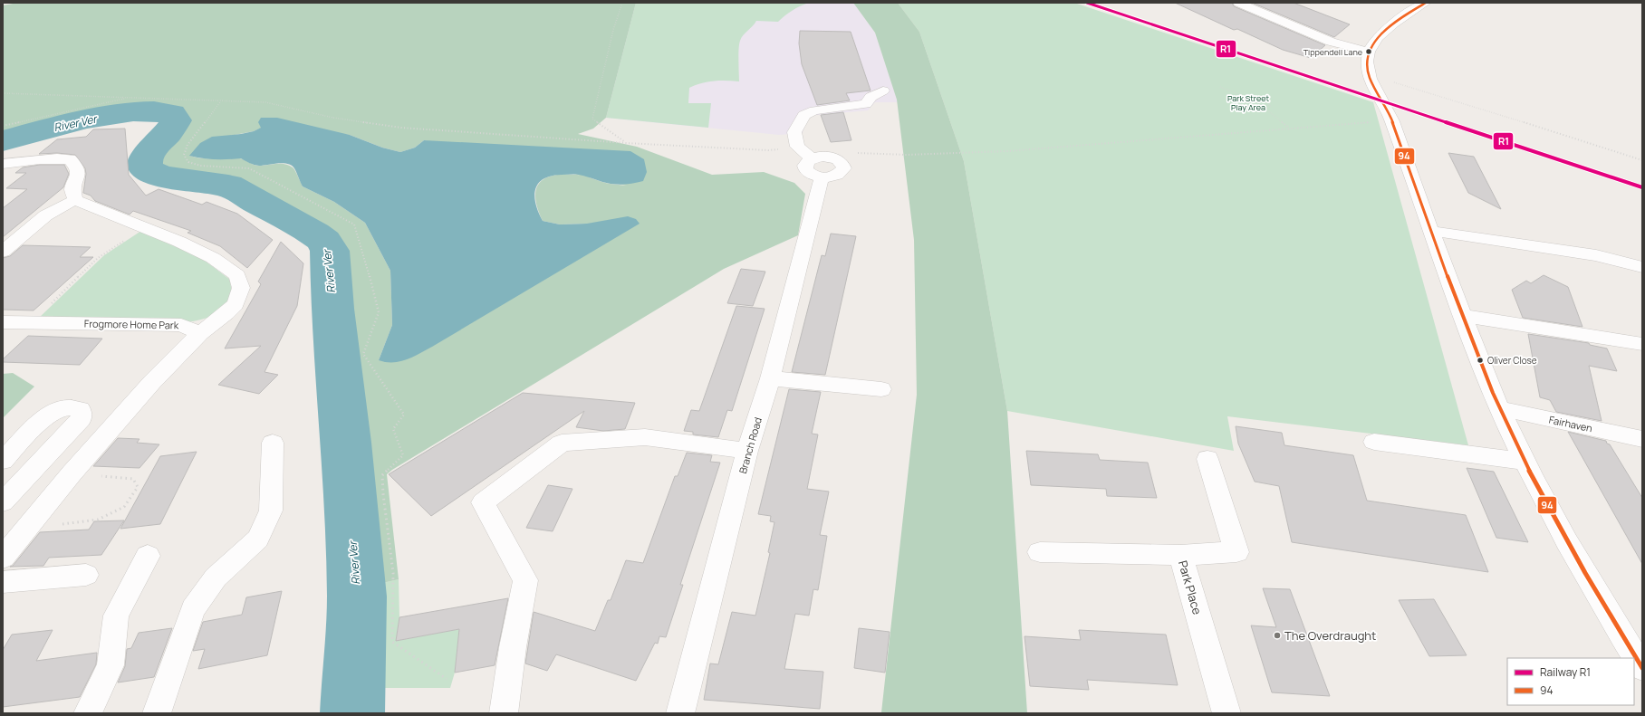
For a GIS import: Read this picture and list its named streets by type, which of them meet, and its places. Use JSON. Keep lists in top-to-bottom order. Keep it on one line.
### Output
{"streets":{"street":["Frogmore Home Park","Fairhaven","Branch Road","Park Place"]},"water":["River Ver"],"parks":["Park Street Play Area"],"places":["Tippendell Lane","Oliver Close","The Overdraught"],"lines":["rail line R1","transit line 94"],"legend":["Railway R1","94"]}
